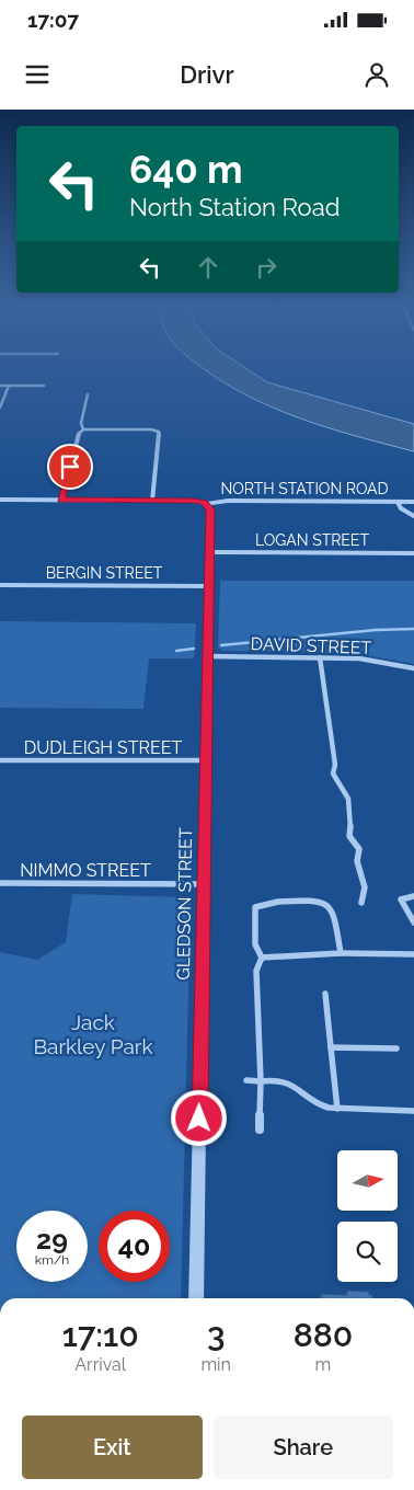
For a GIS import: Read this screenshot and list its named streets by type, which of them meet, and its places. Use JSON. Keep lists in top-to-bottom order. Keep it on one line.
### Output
{"streets":{"street":["NORTH STATION ROAD","LOGAN STREET","BERGIN STREET","DAVID STREET","DUDLEIGH STREET","NIMMO STREET","GLEDSON STREET"]},"crossings":[["NORTH STATION ROAD","GLEDSON STREET"],["LOGAN STREET","GLEDSON STREET"],["BERGIN STREET","GLEDSON STREET"],["DAVID STREET","GLEDSON STREET"],["DUDLEIGH STREET","GLEDSON STREET"],["NIMMO STREET","GLEDSON STREET"]],"parks":["Jack Barkley Park"],"north":"right","page":{"status":"17:07","header":"Drivr","turn":["640 m","North Station Road"],"speed":"29 km/h","limit":"40","eta":["17:10","Arrival","3","min","880","m"],"buttons":["Exit","Share"]}}
